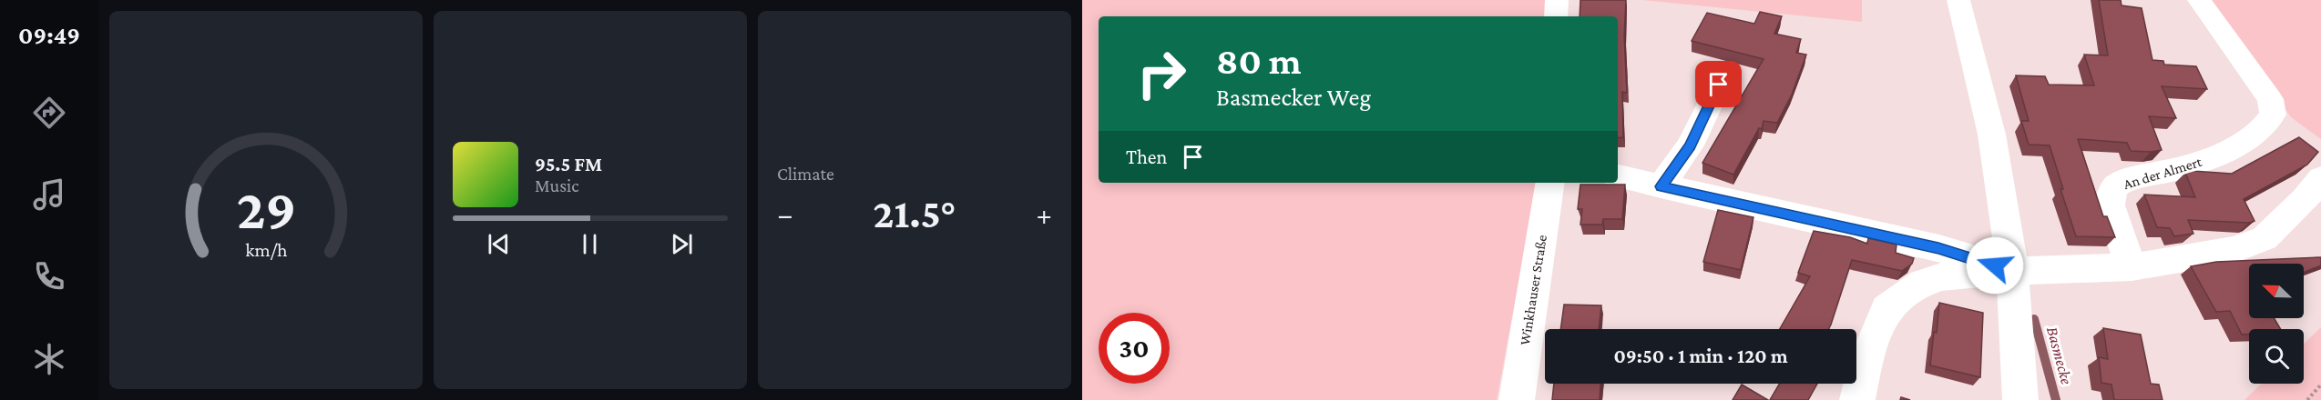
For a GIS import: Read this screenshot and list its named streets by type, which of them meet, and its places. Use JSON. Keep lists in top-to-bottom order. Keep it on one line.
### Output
{"streets":{"street":["An der Almert","Winkhauser Straße"]},"water":["Basmecke"],"north":"top left","page":{"tabs":"09:49","tile":"Climate","turn":["80 m","Basmecker Weg"],"then":"Then","song":["95.5 FM","Music"],"heat":["−","21.5°","+"],"limit":"30","trip":"09:50 · 1 min · 120 m","gauge":["29","km/h"]}}
